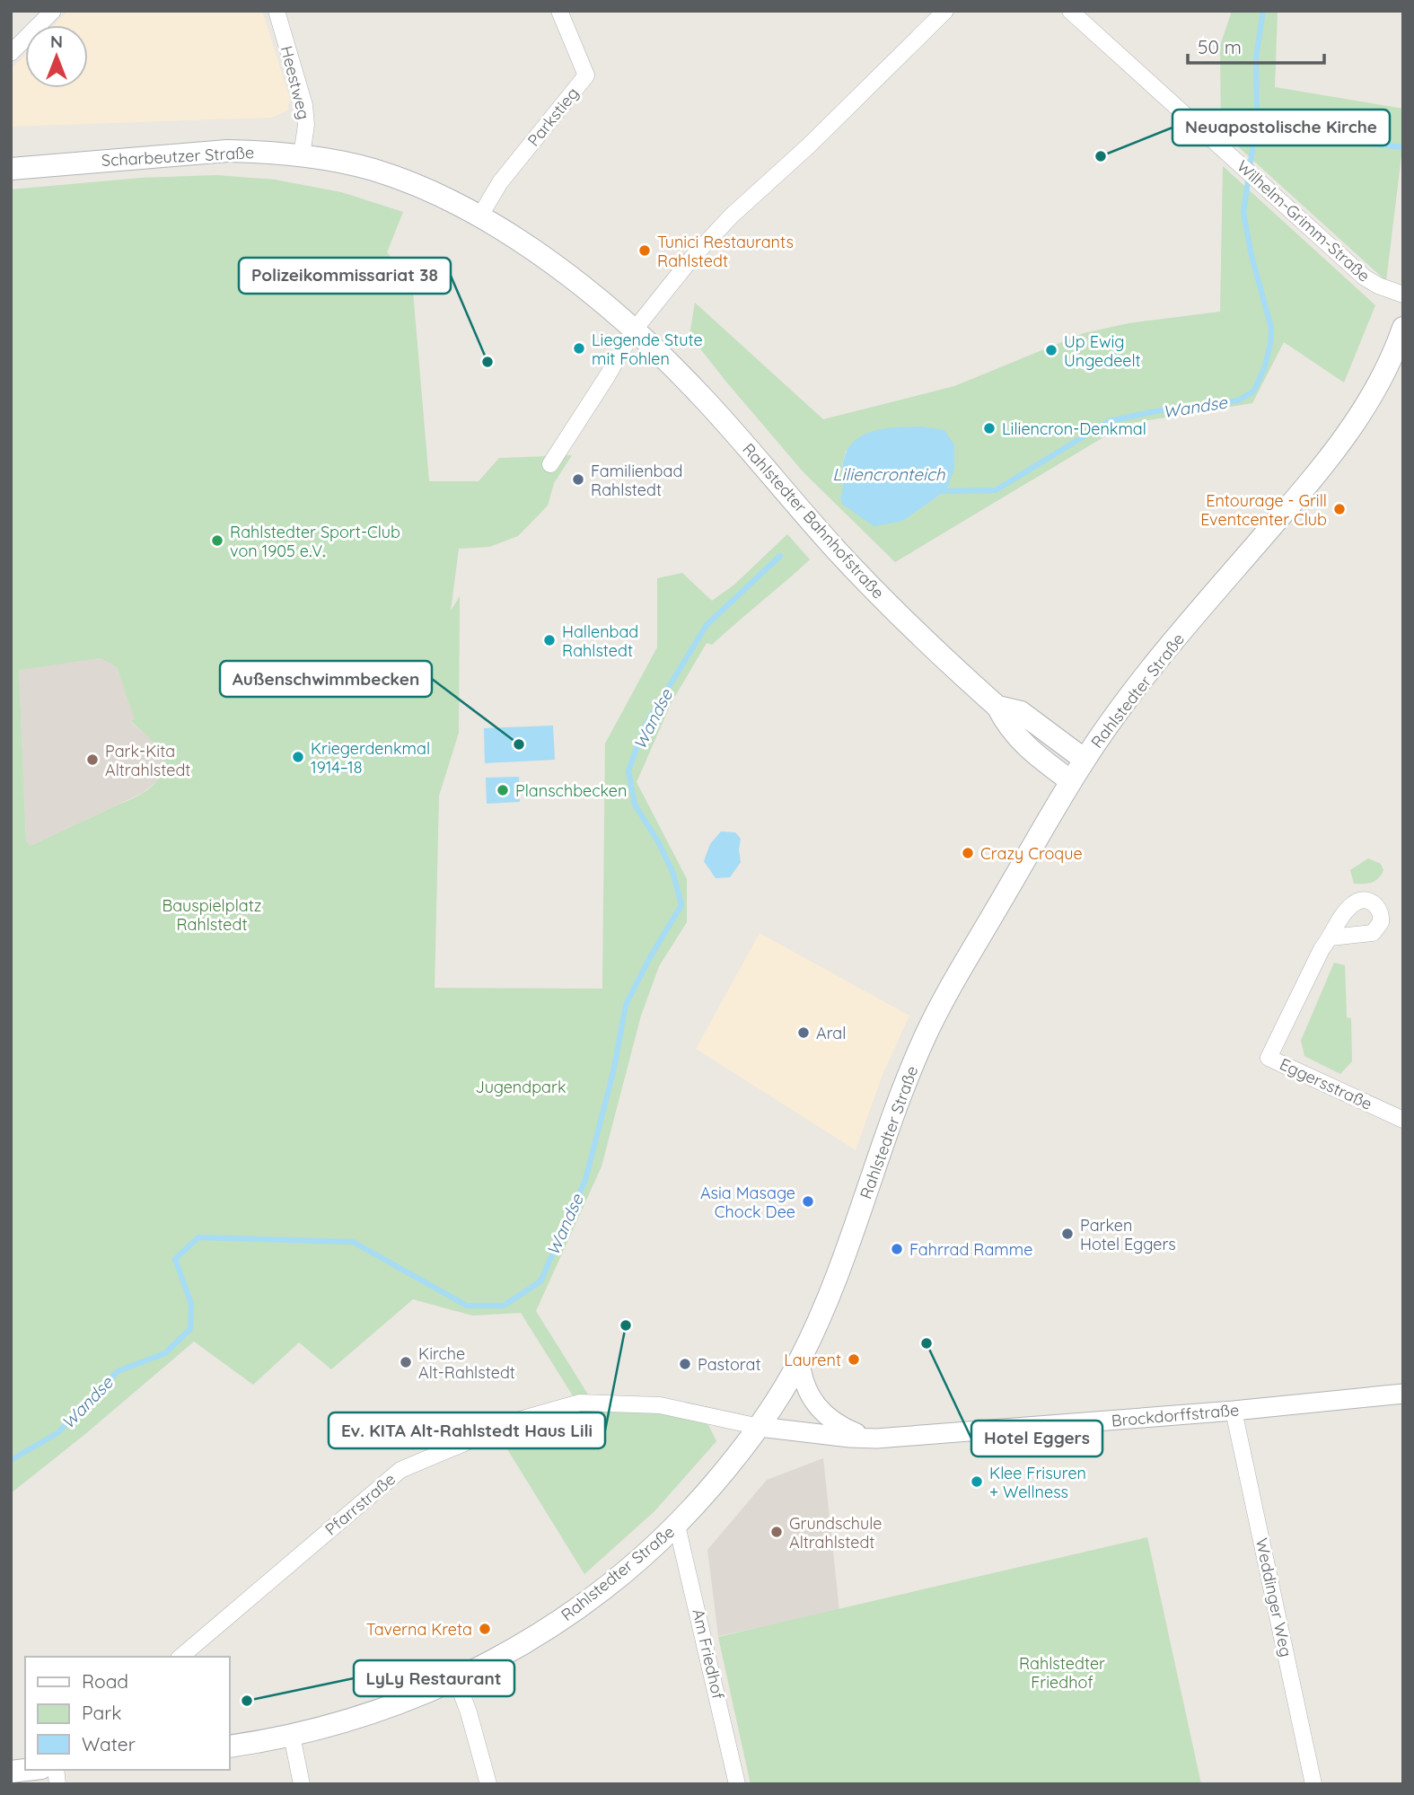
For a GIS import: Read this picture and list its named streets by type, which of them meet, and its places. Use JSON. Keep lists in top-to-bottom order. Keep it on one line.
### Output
{"streets":{"main road":["Scharbeutzer Straße","Rahlstedter Bahnhofstraße","Rahlstedter Straße"],"street":["Heestweg","Parkstieg","Wilhelm-Grimm-Straße","Eggersstraße","Brockdorffstraße","Pfarrstraße","Weddinger Weg","Am Friedhof"]},"crossings":[["Heestweg","Scharbeutzer Straße"],["Parkstieg","Scharbeutzer Straße"],["Scharbeutzer Straße","Rahlstedter Bahnhofstraße"],["Rahlstedter Bahnhofstraße","Rahlstedter Straße"],["Rahlstedter Straße","Brockdorffstraße"],["Rahlstedter Straße","Pfarrstraße"],["Rahlstedter Straße","Am Friedhof"],["Brockdorffstraße","Pfarrstraße"],["Brockdorffstraße","Weddinger Weg"]],"water":["Wandse","Liliencronteich"],"parks":["Bauspielplatz Rahlstedt","Jugendpark","Rahlstedter Friedhof"],"places":["Neuapostolische Kirche","Tunici Restaurants Rahlstedt","Liegende Stute mit Fohlen","Up Ewig Ungedeelt","Polizeikommissariat 38","Liliencron-Denkmal","Familienbad Rahlstedt","Entourage - Grill Eventcenter Club","Rahlstedter Sport-Club von 1905 e.V.","Hallenbad Rahlstedt","Außenschwimmbecken","Kriegerdenkmal 1914–18","Park-Kita Altrahlstedt","Planschbecken","Crazy Croque","Aral","Asia Masage Chock Dee","Parken Hotel Eggers","Fahrrad Ramme","Ev. KITA Alt-Rahlstedt Haus Lili","Hotel Eggers","Laurent","Kirche Alt-Rahlstedt","Pastorat","Klee Frisuren + Wellness","Grundschule Altrahlstedt","Taverna Kreta","LyLy Restaurant"],"legend":["Road","Park","Water"],"scale_bar":"50 m","north":"top"}
